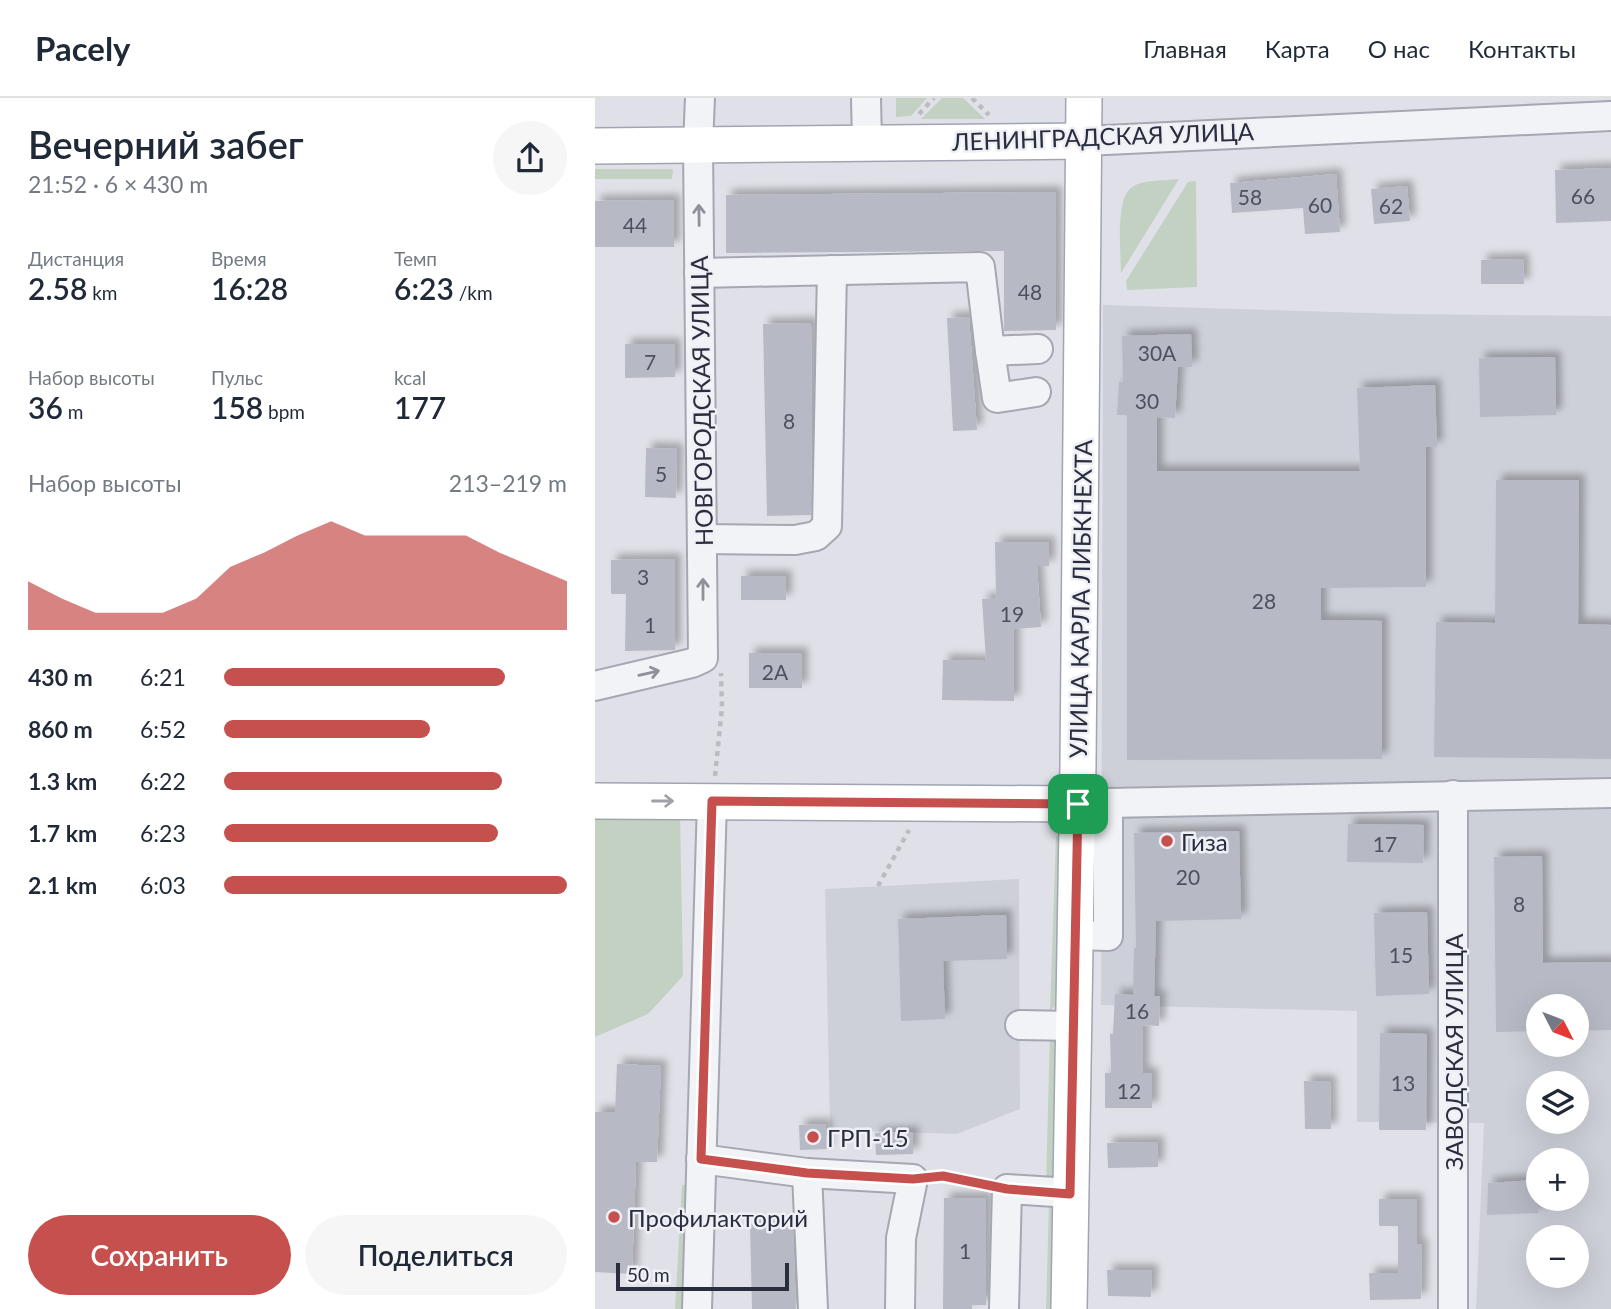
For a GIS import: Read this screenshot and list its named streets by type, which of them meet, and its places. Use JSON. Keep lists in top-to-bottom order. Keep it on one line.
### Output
{"streets":{"main road":["ЛЕНИНГРАДСКАЯ УЛИЦА","УЛИЦА КАРЛА ЛИБКНЕХТА"],"street":["НОВГОРОДСКАЯ УЛИЦА","ЗАВОДСКАЯ УЛИЦА"]},"crossings":[["ЛЕНИНГРАДСКАЯ УЛИЦА","НОВГОРОДСКАЯ УЛИЦА"],["ЛЕНИНГРАДСКАЯ УЛИЦА","УЛИЦА КАРЛА ЛИБКНЕХТА"]],"places":["Гиза","ГРП-15","Профилакторий"],"house_numbers":["66","58","60","62","44","48","30А","7","30","8","5","3","28","19","1","2А","17","20","8","15","16","13","12","1"],"scale_bar":"50 m","north":"bottom right","page":{"header":"Pacely","nav":["Главная","Карта","О нас","Контакты"],"heading":["Вечерний забег","21:52 · 6 × 430 m"],"stats":[["Дистанция","2.58 km"],["Время","16:28"],["Темп","6:23 /km"],["Набор высоты","36 m"],["Пульс","158 bpm"],["kcal","177"]],"chart":["Набор высоты","213–219 m"],"list":[{"name":"430 m","note":"6:21"},{"name":"860 m","note":"6:52"},{"name":"1.3 km","note":"6:22"},{"name":"1.7 km","note":"6:23"},{"name":"2.1 km","note":"6:03"}],"map_buttons":["+","−"],"buttons":["Сохранить","Поделиться"],"scale":"50 m"}}
